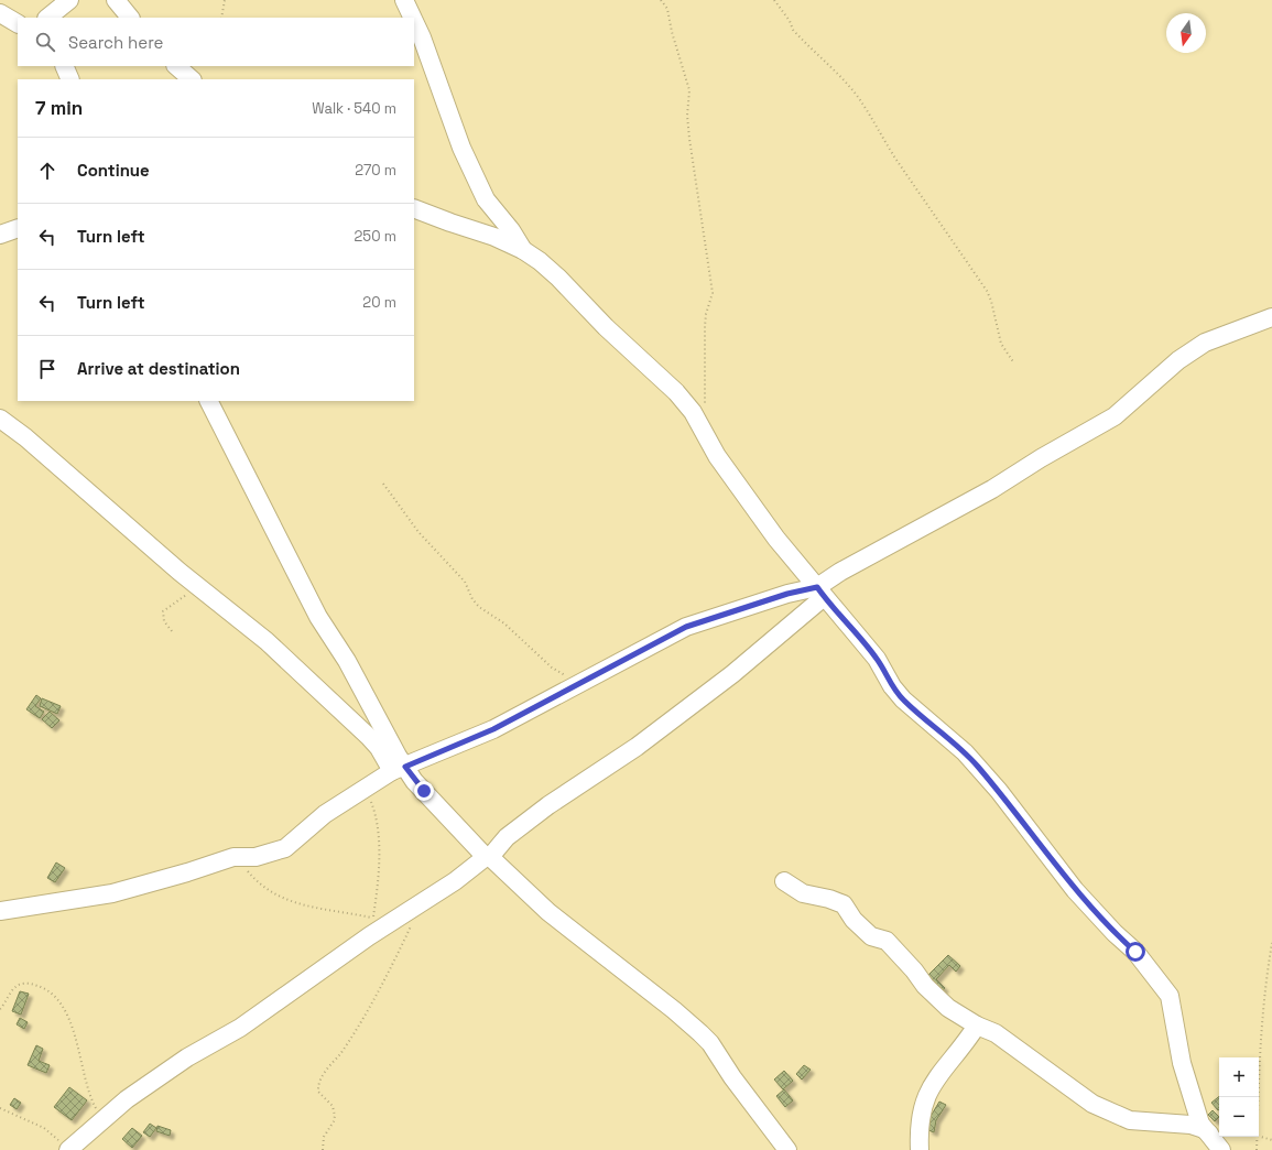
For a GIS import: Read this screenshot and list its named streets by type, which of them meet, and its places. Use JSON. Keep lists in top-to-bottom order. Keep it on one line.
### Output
{"north":"bottom","page":{"search":"Search here","heading":["7 min","Walk · 540 m"],"list":[["Continue","270 m"],["Turn left","250 m"],["Turn left","20 m"],"Arrive at destination"],"map_buttons":["+","−"]}}
